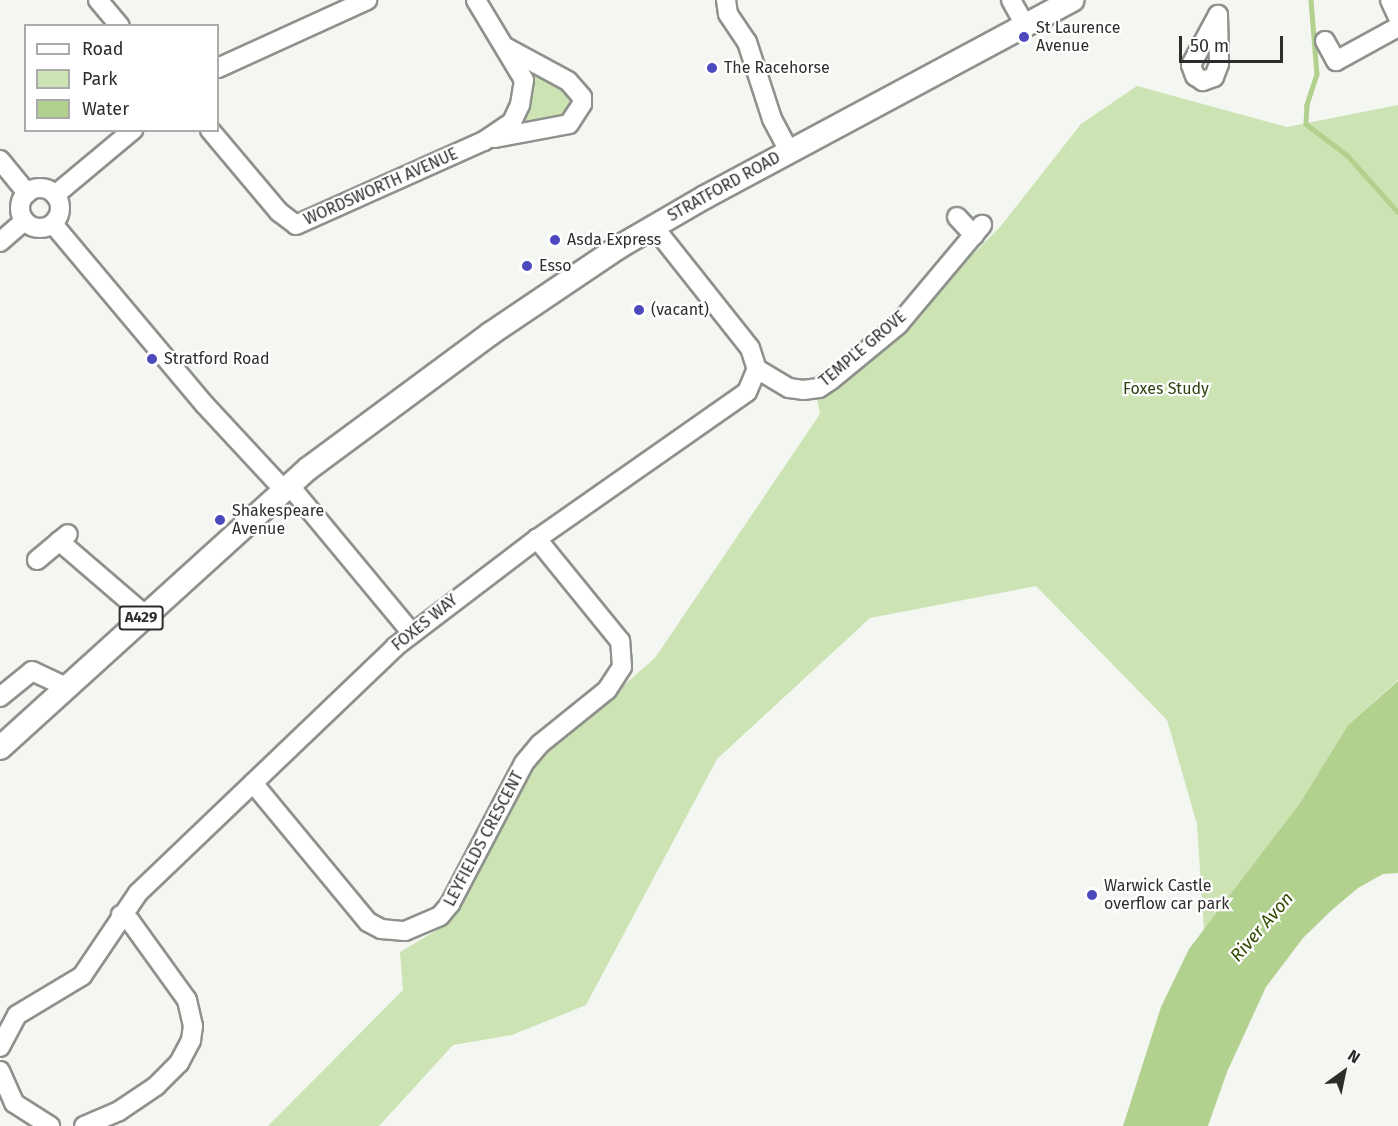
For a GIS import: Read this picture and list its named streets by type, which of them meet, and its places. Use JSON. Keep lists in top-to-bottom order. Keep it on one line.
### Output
{"streets":{"main road":["STRATFORD ROAD","A429"],"street":["WORDSWORTH AVENUE","TEMPLE GROVE","FOXES WAY","LEYFIELDS CRESCENT"]},"crossings":[["TEMPLE GROVE","FOXES WAY"],["FOXES WAY","LEYFIELDS CRESCENT"]],"water":["River Avon"],"parks":["Foxes Study"],"places":["St Laurence Avenue","The Racehorse","Asda Express","Esso","(vacant)","Stratford Road","Shakespeare Avenue","Warwick Castle overflow car park"],"legend":["Road","Park","Water"],"scale_bar":"50 m","north":"top right"}
